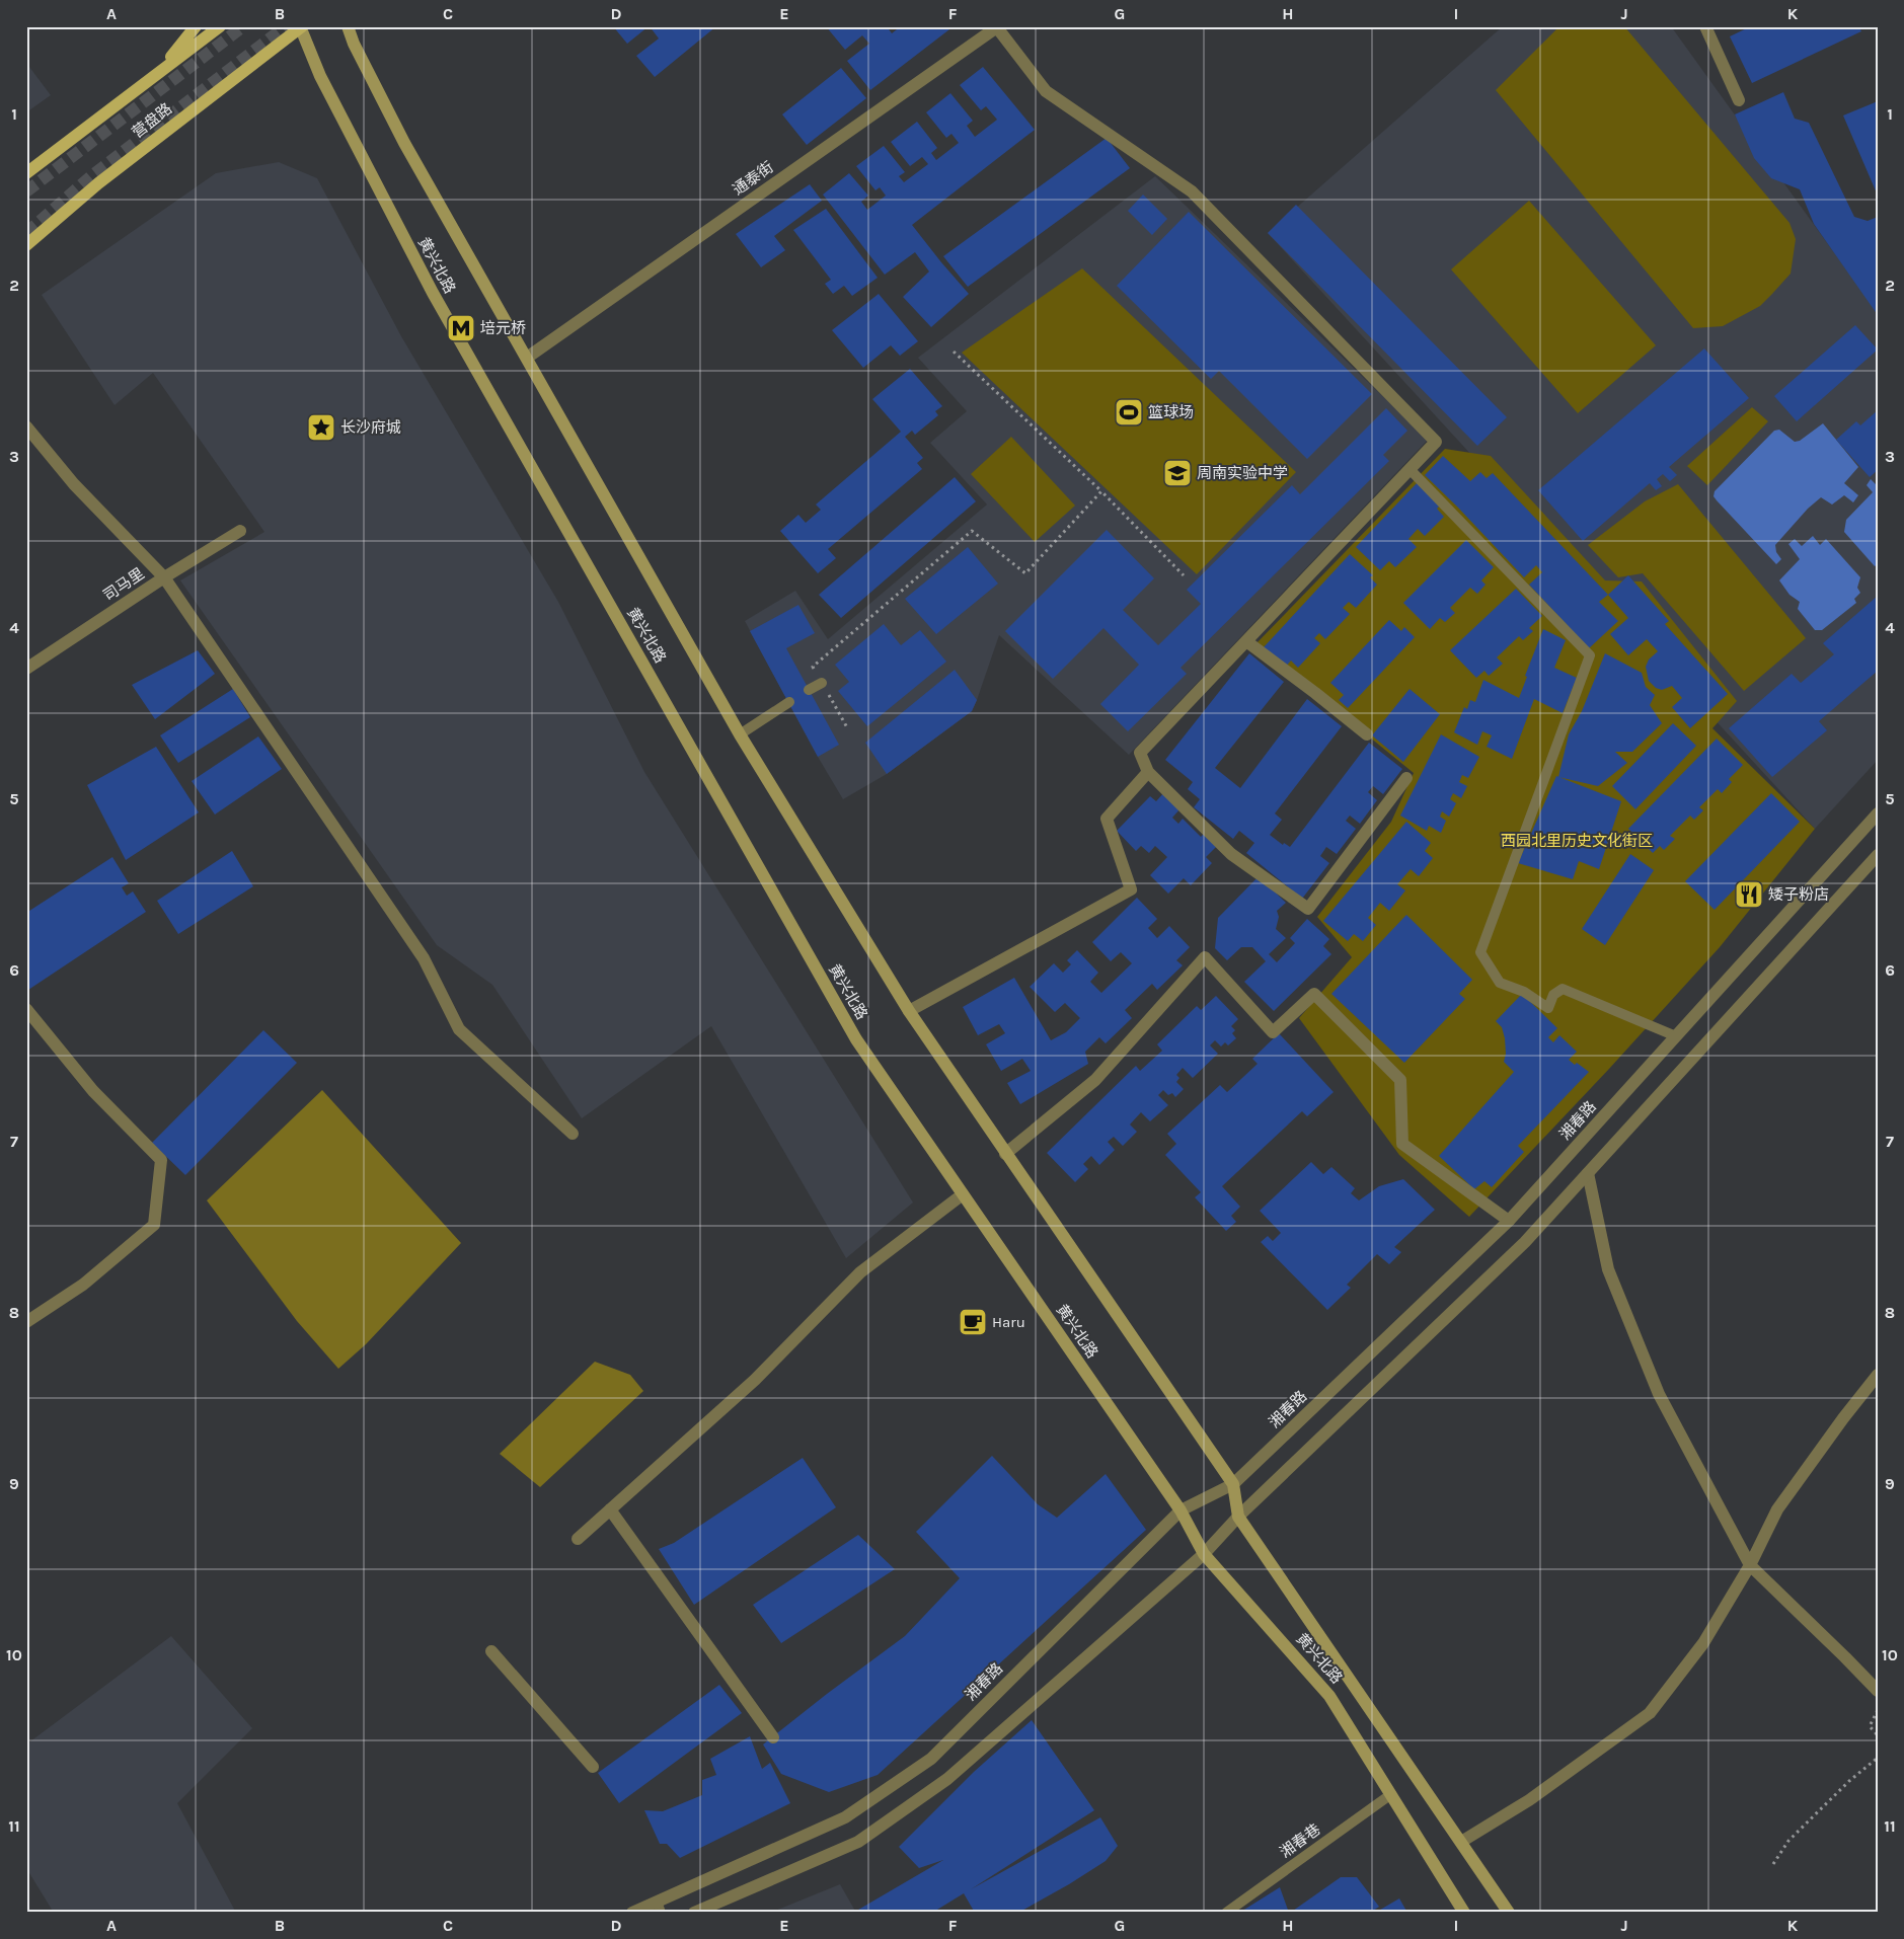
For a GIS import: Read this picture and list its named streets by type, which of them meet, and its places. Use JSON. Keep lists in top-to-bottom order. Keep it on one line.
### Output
{"streets":{"main road":["营盘路","黄兴北路"],"street":["通泰街","司马里","湘春路"],"lane":["湘春巷"]},"crossings":[["营盘路","黄兴北路"],["通泰街","黄兴北路"],["黄兴北路","湘春路"],["黄兴北路","湘春巷"]],"parks":["西园北里历史文化街区"],"places":{"metro station":["培元桥"],"sports":["篮球场"],"place":["长沙府城"],"school or university":["周南实验中学"],"restaurant":["矮子粉店"],"cafe":["Haru"]},"grid":{"columns":["A","B","C","D","E","F","G","H","I","J","K"],"rows":["1","2","3","4","5","6","7","8","9","10","11"]}}
